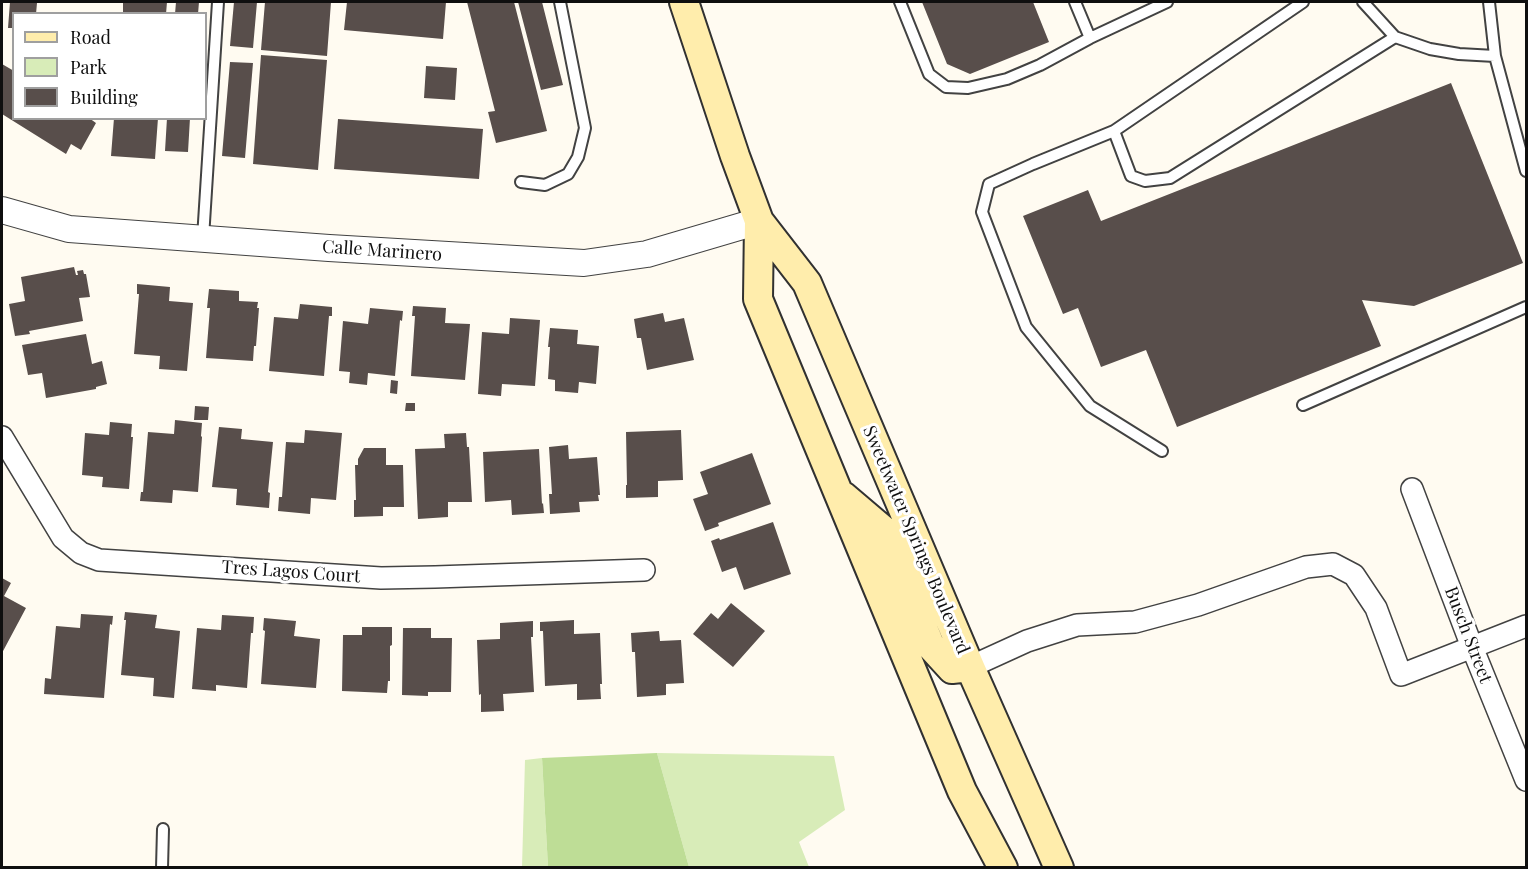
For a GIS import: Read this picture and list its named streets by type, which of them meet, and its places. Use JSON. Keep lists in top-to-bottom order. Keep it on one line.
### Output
{"streets":{"main road":["Sweetwater Springs Boulevard"],"street":["Calle Marinero","Tres Lagos Court","Busch Street"]},"crossings":[["Calle Marinero","Sweetwater Springs Boulevard"]],"legend":["Road","Park","Building"]}
